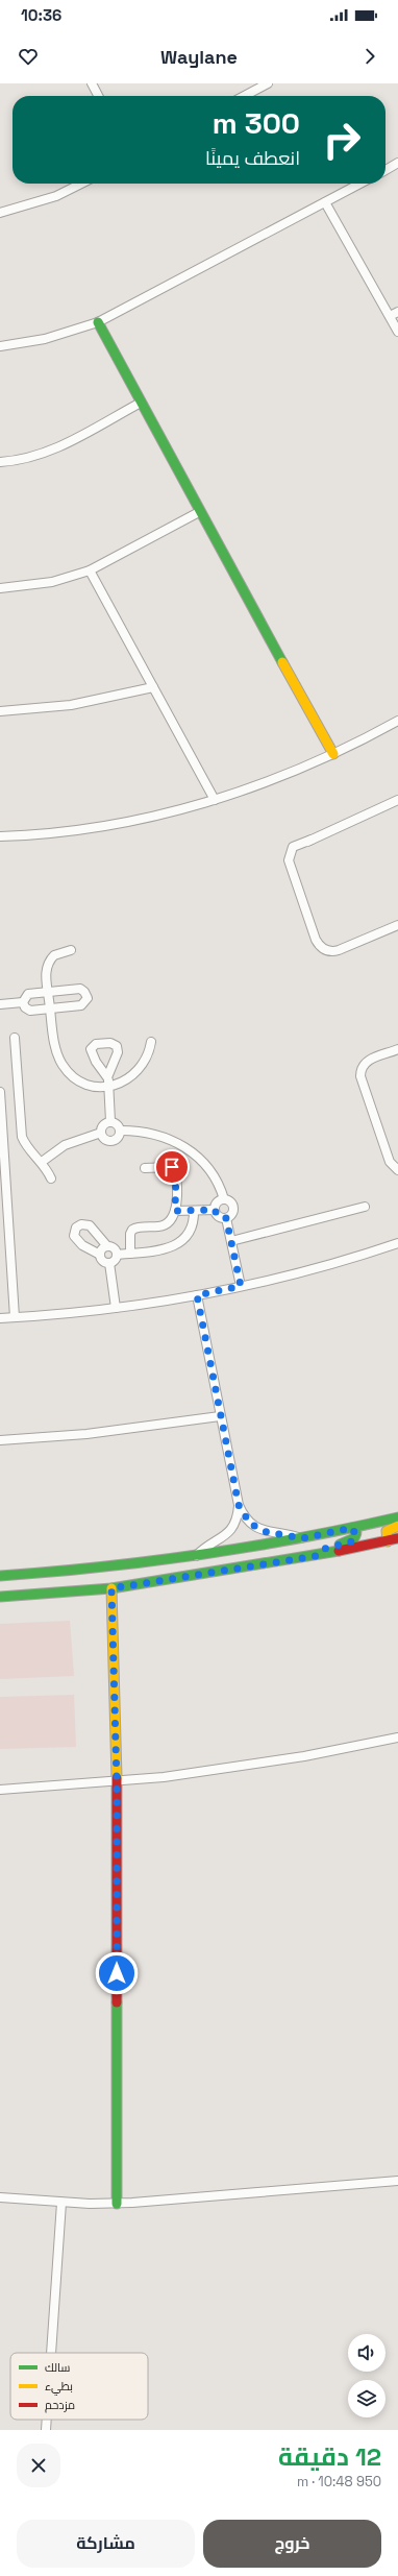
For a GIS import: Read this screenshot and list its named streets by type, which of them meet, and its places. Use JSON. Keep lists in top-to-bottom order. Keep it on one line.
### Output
{"legend":["سالك","بطيء","مزدحم"],"page":{"status":"10:36","header":"Waylane","turn":["300 m","انعطف يمينًا"],"heading":["12 دقيقة","950 m · 10:48"],"buttons":["خروج","مشاركة"]}}
